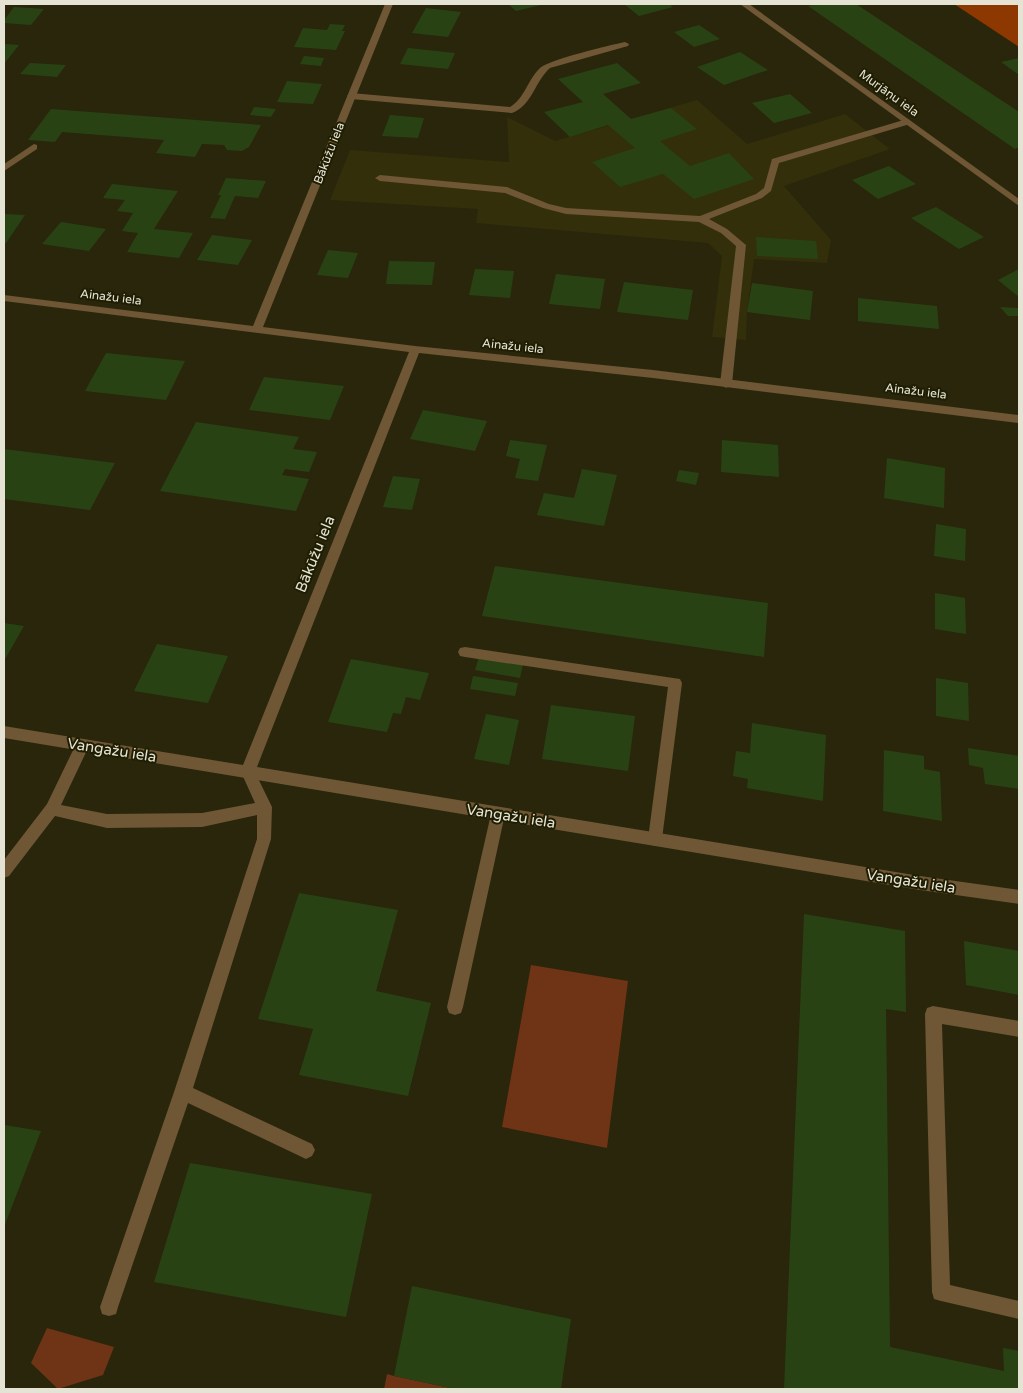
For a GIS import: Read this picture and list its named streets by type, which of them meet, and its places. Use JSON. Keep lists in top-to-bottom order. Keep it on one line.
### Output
{"streets":{"street":["Murjāņu iela","Bākūžu iela","Ainažu iela","Vangažu iela"]},"crossings":[["Bākūžu iela","Ainažu iela"],["Bākūžu iela","Vangažu iela"]]}
